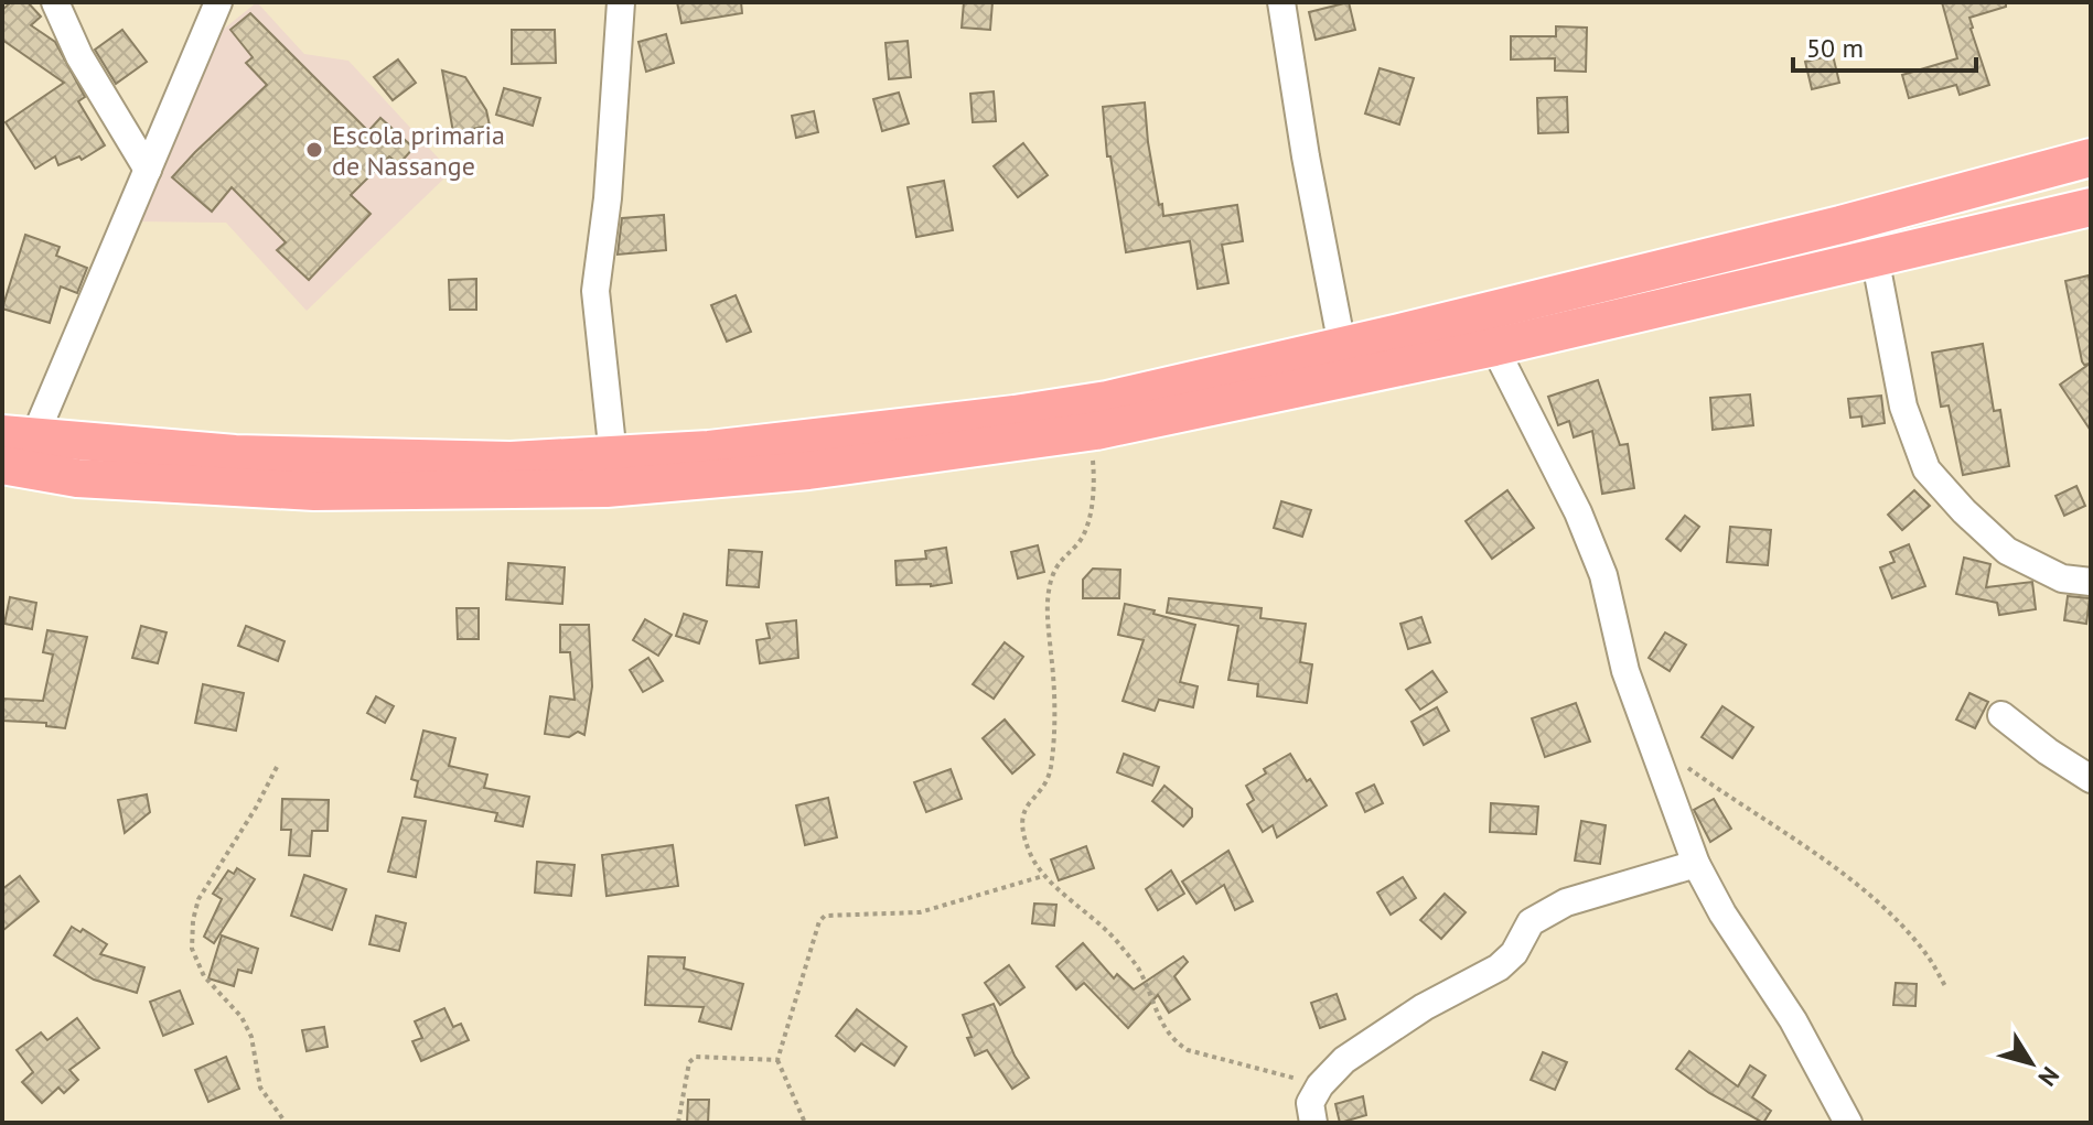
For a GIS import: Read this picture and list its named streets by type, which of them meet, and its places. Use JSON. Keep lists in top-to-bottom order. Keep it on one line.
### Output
{"places":["Escola primaria de Nassange"],"scale_bar":"50 m","north":"bottom right"}
